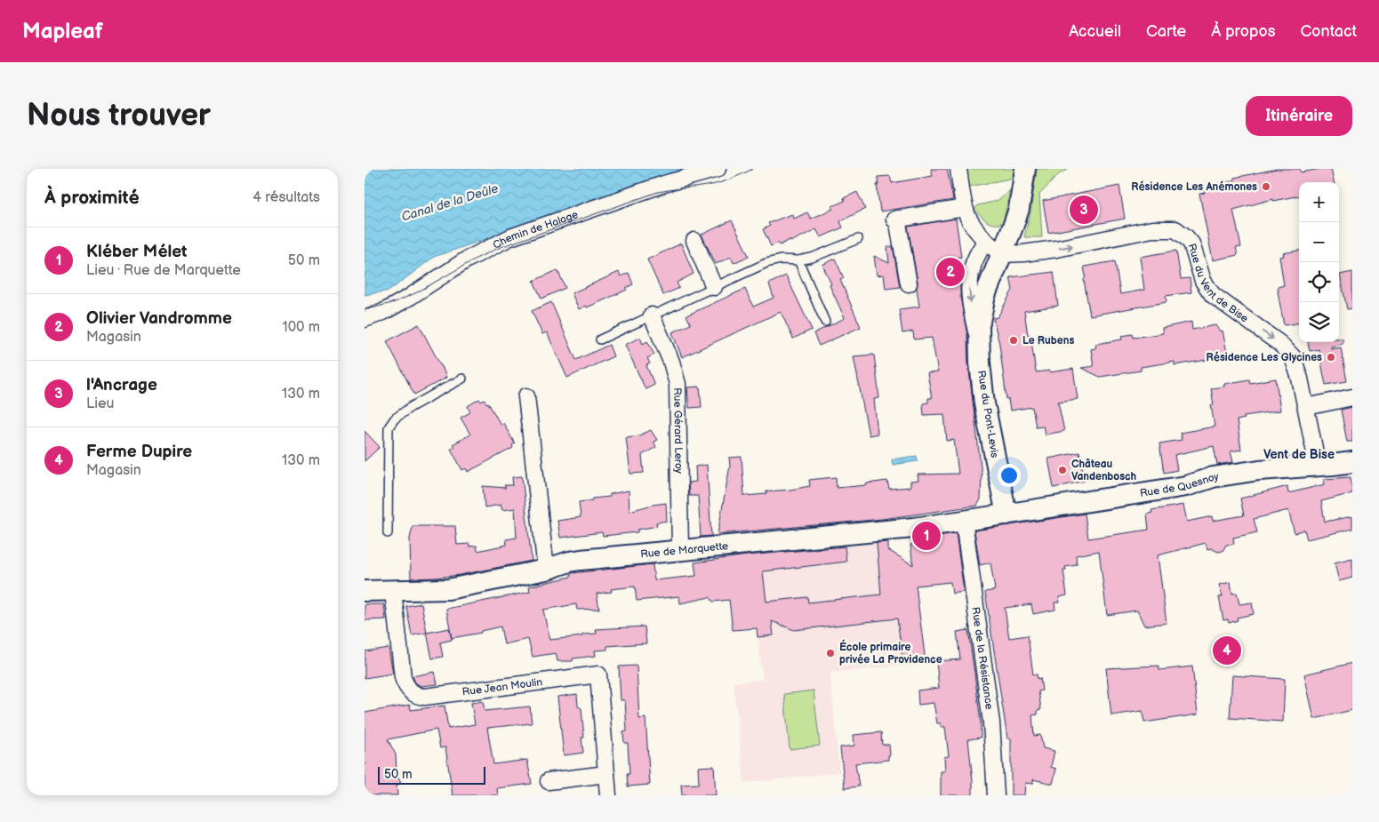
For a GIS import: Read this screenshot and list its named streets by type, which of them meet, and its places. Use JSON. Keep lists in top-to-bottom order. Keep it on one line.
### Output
{"streets":{"street":["Chemin de Halage","Rue du Vent de Bise","Rue du Pont-Levis","Rue Gérard Leroy","Rue de Quesnoy","Rue de Marquette","Rue de la Résistance","Rue Jean Moulin"]},"crossings":[["Rue du Vent de Bise","Rue du Pont-Levis"],["Rue du Vent de Bise","Rue de Quesnoy"],["Rue du Pont-Levis","Rue de Quesnoy"],["Rue du Pont-Levis","Rue de Marquette"],["Rue Gérard Leroy","Rue de Marquette"],["Rue de Quesnoy","Rue de Marquette"],["Rue de Marquette","Rue de la Résistance"],["Rue de Marquette","Rue Jean Moulin"]],"one_way":["Rue du Vent de Bise"],"districts":["Vent de Bise"],"water":["Canal de la Deûle"],"places":["Résidence Les Anémones","Le Rubens","Résidence Les Glycines","Château Vandenbosch","École primaire privée La Providence"],"scale_bar":"50 m","page":{"header":"Mapleaf","nav":["Accueil","Carte","À propos","Contact"],"buttons":"Itinéraire","title":"Nous trouver","heading":["À proximité","4 résultats"],"map_buttons":["+","−"],"pins":["3","2","1","4"],"list":[{"mark":"1","name":"Kléber Mélet","note":"Lieu · Rue de Marquette","value":"50 m"},{"mark":"2","name":"Olivier Vandromme","note":"Magasin","value":"100 m"},{"mark":"3","name":"l'Ancrage","note":"Lieu","value":"130 m"},{"mark":"4","name":"Ferme Dupire","note":"Magasin","value":"130 m"}],"scale":"50 m"}}
